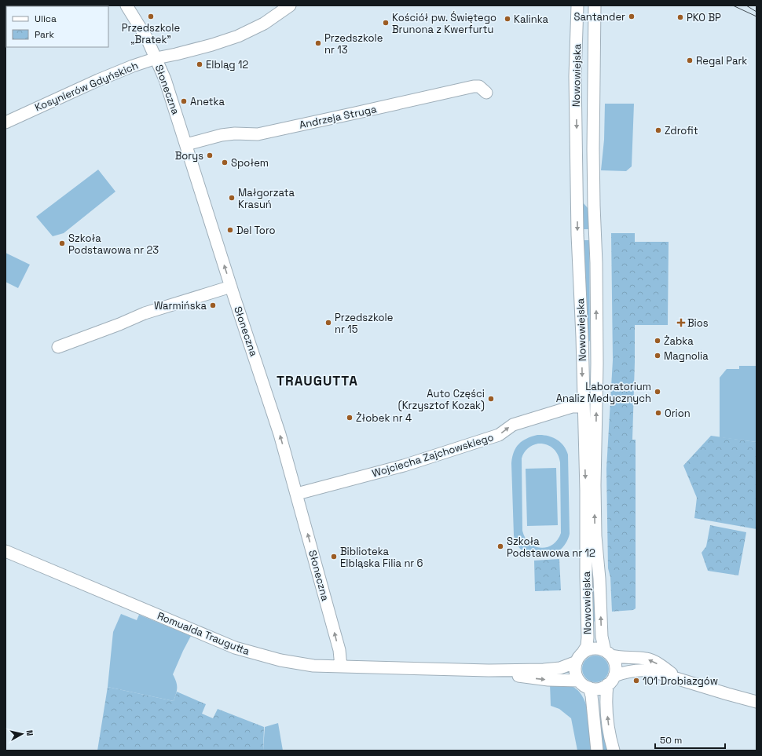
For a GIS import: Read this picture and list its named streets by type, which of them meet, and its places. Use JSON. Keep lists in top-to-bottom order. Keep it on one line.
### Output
{"streets":{"street":["Nowowiejska","Kosynierów Gdyńskich","Słoneczna","Andrzeja Struga","Wojciecha Zajchowskiego","Romualda Traugutta"]},"crossings":[["Nowowiejska","Wojciecha Zajchowskiego"],["Nowowiejska","Romualda Traugutta"],["Kosynierów Gdyńskich","Słoneczna"],["Słoneczna","Andrzeja Struga"],["Słoneczna","Wojciecha Zajchowskiego"],["Słoneczna","Romualda Traugutta"]],"one_way":["Słoneczna","Wojciecha Zajchowskiego"],"districts":["TRAUGUTTA"],"places":{"other":["Przedszkole „Bratek”","Santander","PKO BP","Kalinka","Kościół pw. Świętego Brunona z Kwerfurtu","Przedszkole nr 13","Regal Park","Elbląg 12","Anetka","Zdrofit","Borys","Społem","Małgorzata Krasuń","Del Toro","Szkoła Podstawowa nr 23","Warmińska","Przedszkole nr 15","Żabka","Magnolia","Laboratorium Analiz Medycznych","Auto Części (Krzysztof Kozak)","Orion","Żłobek nr 4","Szkoła Podstawowa nr 12","Biblioteka Elbląska Filia nr 6","101 Drobiazgów"],"health":["Bios"]},"legend":["Ulica","Park"],"scale_bar":"50 m","north":"right"}
